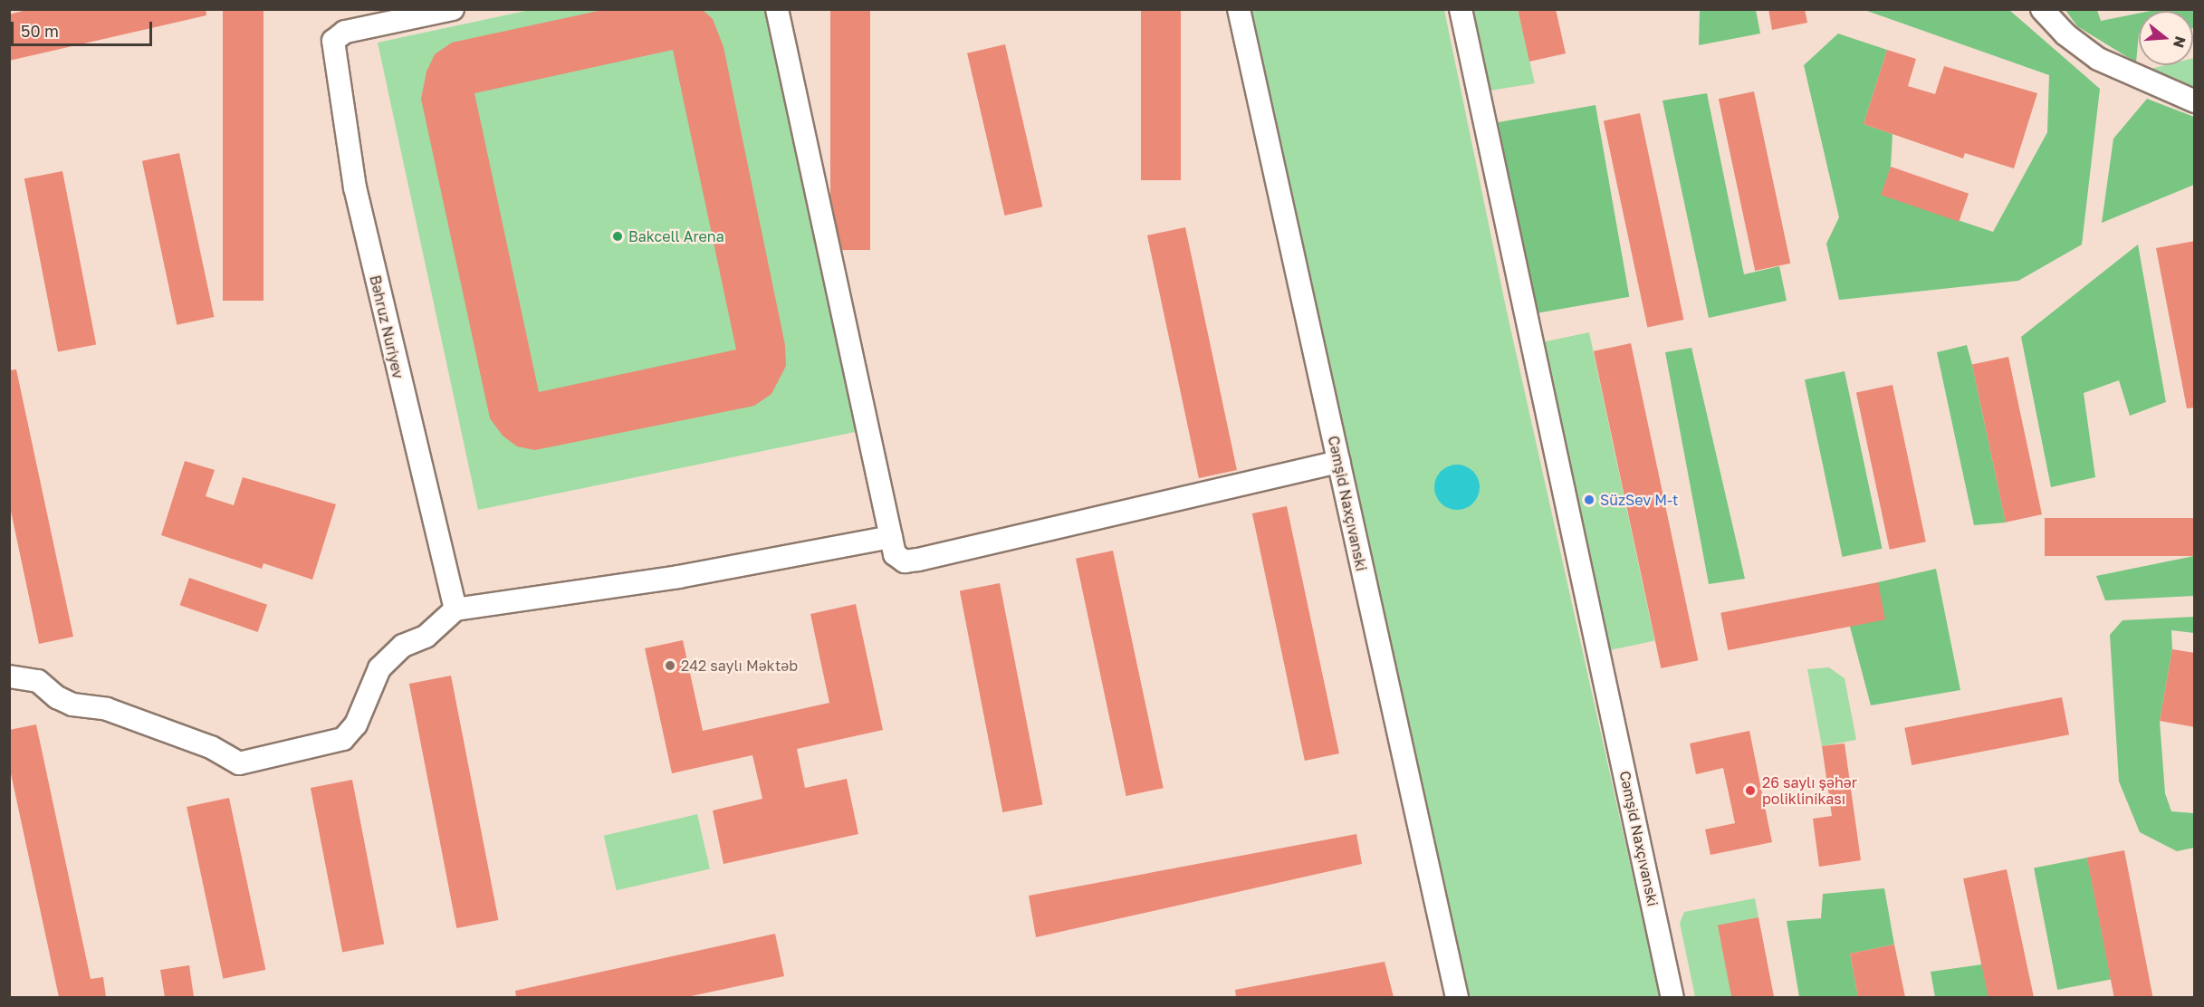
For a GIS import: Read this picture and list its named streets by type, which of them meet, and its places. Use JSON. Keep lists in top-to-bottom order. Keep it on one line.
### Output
{"streets":{"street":["Bəhruz Nuriyev","Cəmşid Naxçıvanski"]},"places":["Bakcell Arena","SüzSev M-t","242 saylı Məktəb","26 saylı şəhər poliklinikası"],"scale_bar":"50 m","north":"right"}
